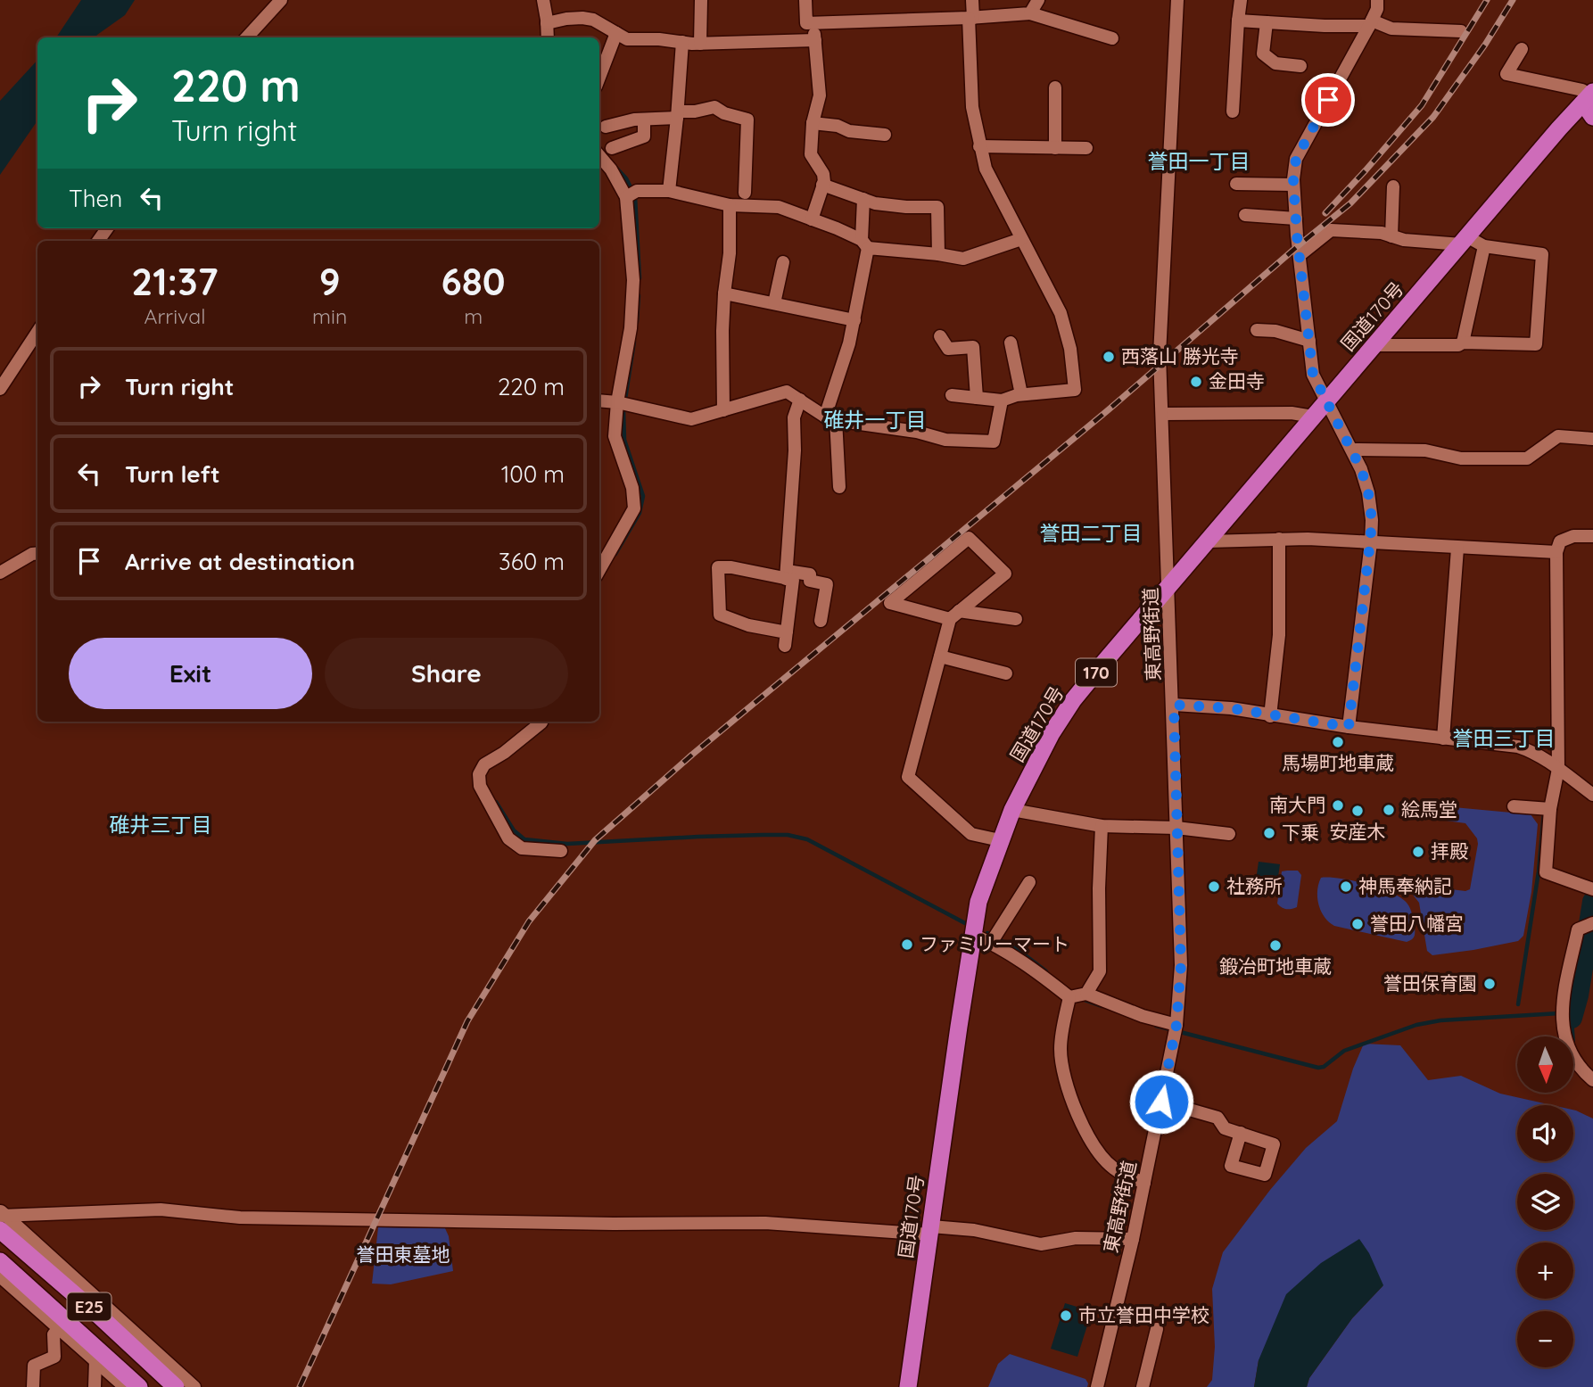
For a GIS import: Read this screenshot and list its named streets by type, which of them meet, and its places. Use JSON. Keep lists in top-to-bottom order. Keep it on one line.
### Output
{"streets":{"highway":["国道170号","170","E25"],"street":["東高野街道"]},"crossings":[["国道170号","東高野街道"]],"districts":["誉田一丁目","碓井一丁目","誉田二丁目","誉田三丁目","碓井三丁目"],"parks":["誉田東墓地"],"places":["西落山 勝光寺","金田寺","馬場町地車蔵","南大門","絵馬堂","安産木","下乗","拝殿","社務所","神馬奉納記","誉田八幡宮","ファミリーマート","鍛冶町地車蔵","誉田保育園","市立誉田中学校"],"north":"bottom","page":{"turn":["220 m","Turn right"],"then":"Then","eta":["21:37","Arrival","9","min","680","m"],"list":[{"name":"Turn right","value":"220 m"},{"name":"Turn left","value":"100 m"},{"name":"Arrive at destination","value":"360 m"}],"buttons":["Exit","Share"],"map_buttons":["+","−"]}}
